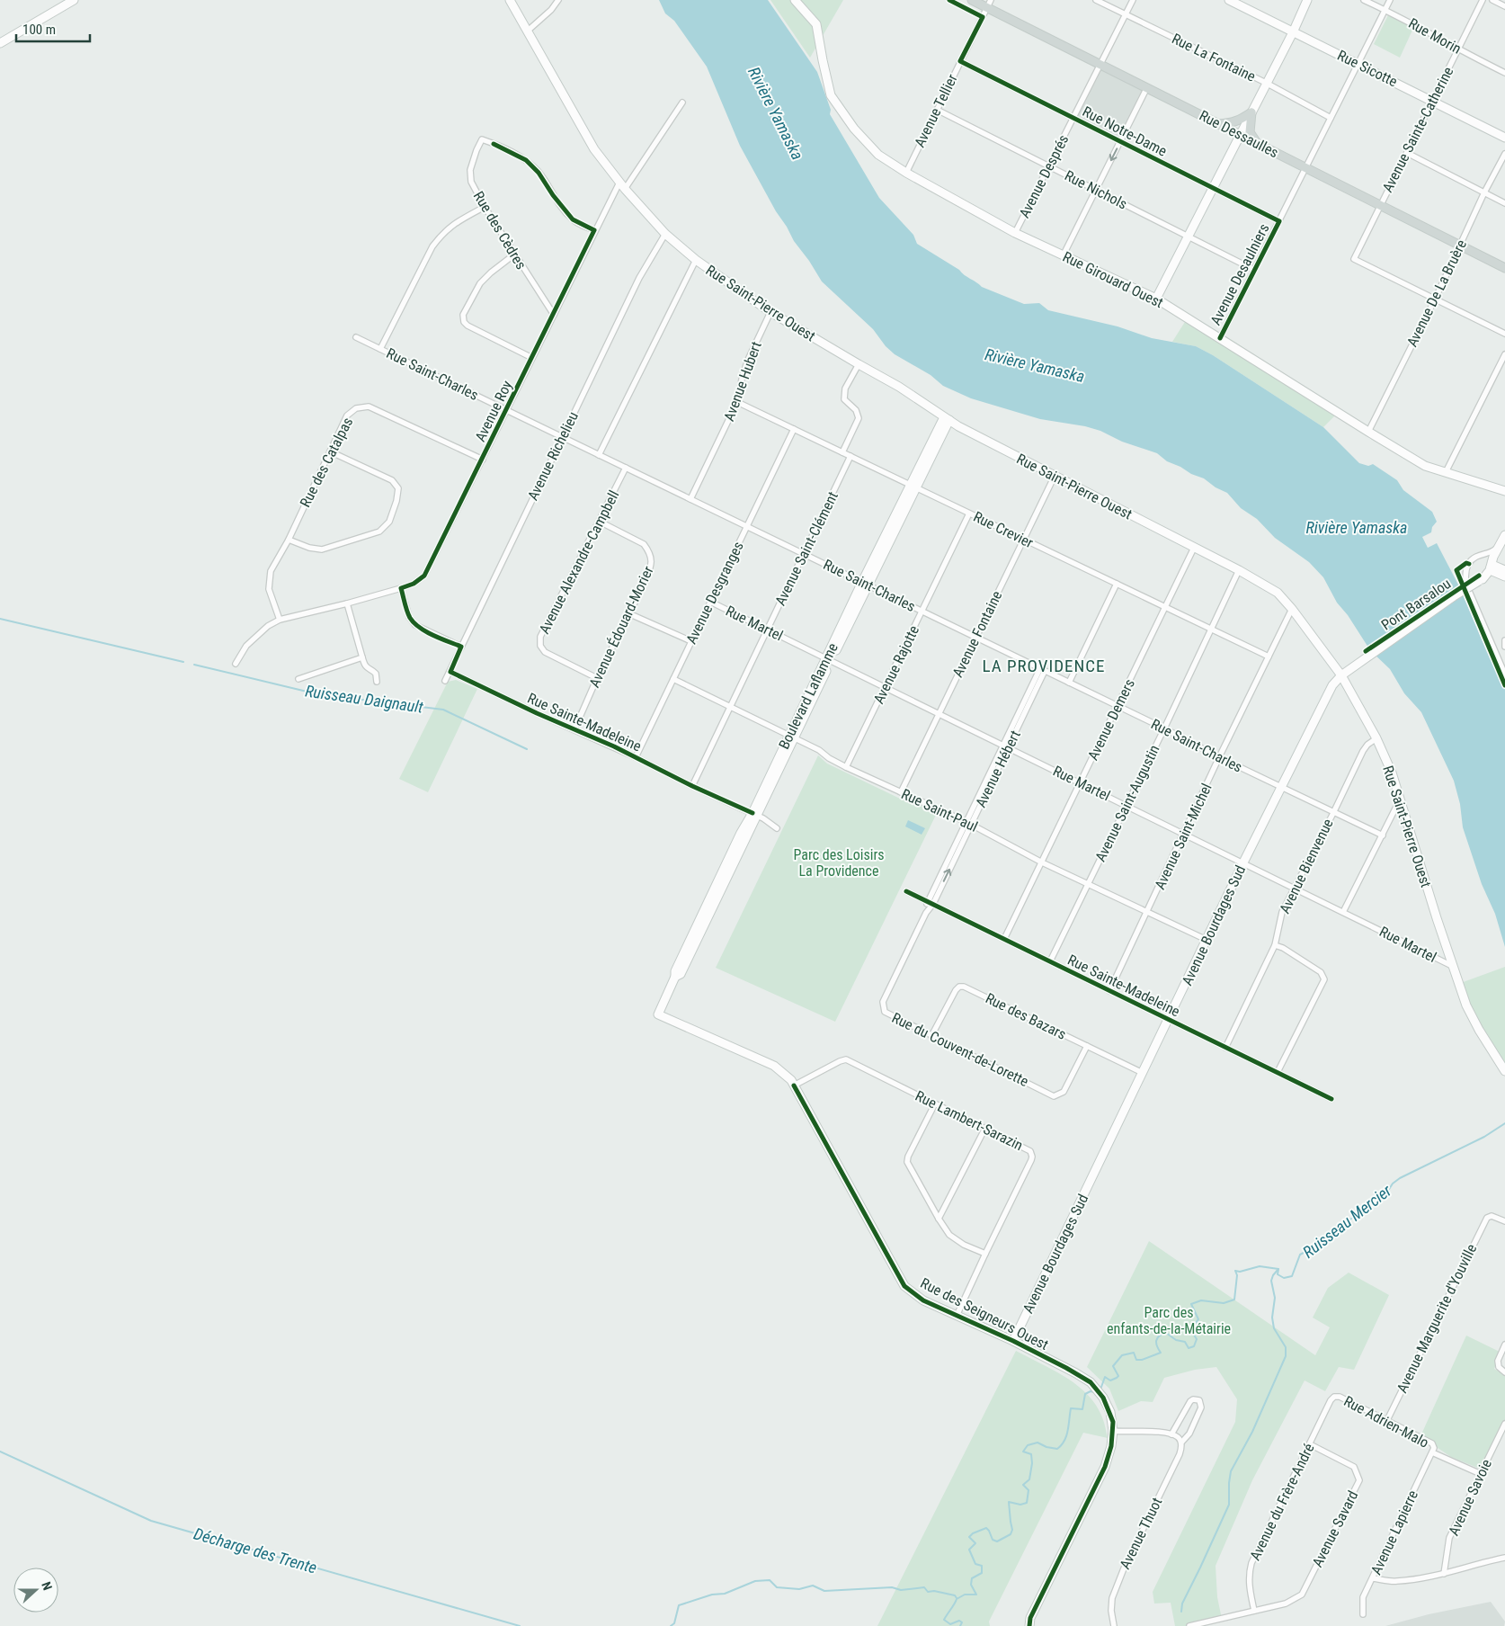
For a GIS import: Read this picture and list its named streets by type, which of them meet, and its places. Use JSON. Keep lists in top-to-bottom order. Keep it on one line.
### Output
{"streets":{"main road":["Rue Dessaulles"],"street":["Rue Morin","Rue La Fontaine","Rue Sicotte","Avenue Tellier","Avenue Sainte-Catherine","Rue Notre-Dame","Avenue Després","Rue Nichols","Rue des Cèdres","Avenue Desaulniers","Rue Girouard Ouest","Avenue De La Bruère","Rue Saint-Pierre Ouest","Rue Saint-Charles","Avenue Hubert","Avenue Roy","Avenue Richelieu","Rue des Catalpas","Rue Crevier","Avenue Saint-Clément","Avenue Alexandre-Campbell","Avenue Desgranges","Pont Barsalou","Rue Martel","Avenue Édouard-Morier","Avenue Fontaine","Avenue Rajotte","Boulevard Laflamme","Avenue Demers","Rue Sainte-Madeleine","Avenue Hébert","Avenue Saint-Augustin","Rue Saint-Paul","Avenue Saint-Michel","Avenue Bienvenue","Avenue Bourdages Sud","Rue des Bazars","Rue du Couvent-de-Lorette","Rue Lambert-Sarazin","Rue des Seigneurs Ouest","Avenue Marguerite d'Youville","Rue Adrien-Malo","Avenue Savoie","Avenue du Frère-André","Avenue Savard","Avenue Lapierre","Avenue Thuot"]},"crossings":[["Rue Morin","Avenue Sainte-Catherine"],["Rue Morin","Avenue Desaulniers"],["Rue La Fontaine","Avenue Després"],["Rue La Fontaine","Avenue Desaulniers"],["Rue Sicotte","Avenue Sainte-Catherine"],["Rue Sicotte","Avenue Desaulniers"],["Avenue Tellier","Rue Notre-Dame"],["Avenue Tellier","Rue Dessaulles"],["Avenue Tellier","Rue Nichols"],["Avenue Tellier","Rue Girouard Ouest"],["Avenue Sainte-Catherine","Rue Dessaulles"],["Avenue Sainte-Catherine","Avenue De La Bruère"],["Rue Notre-Dame","Avenue Després"],["Rue Notre-Dame","Avenue Desaulniers"],["Rue Dessaulles","Avenue Després"],["Rue Dessaulles","Avenue Desaulniers"],["Rue Dessaulles","Avenue De La Bruère"],["Avenue Després","Rue Nichols"],["Avenue Després","Rue Girouard Ouest"],["Rue Nichols","Avenue Desaulniers"],["Rue des Cèdres","Avenue Roy"],["Avenue Desaulniers","Rue Girouard Ouest"],["Rue Girouard Ouest","Avenue De La Bruère"],["Rue Saint-Pierre Ouest","Avenue Hubert"],["Rue Saint-Pierre Ouest","Avenue Roy"],["Rue Saint-Pierre Ouest","Avenue Richelieu"],["Rue Saint-Pierre Ouest","Rue Martel"],["Rue Saint-Pierre Ouest","Avenue Fontaine"],["Rue Saint-Pierre Ouest","Boulevard Laflamme"],["Rue Saint-Pierre Ouest","Avenue Demers"],["Rue Saint-Pierre Ouest","Avenue Saint-Augustin"],["Rue Saint-Pierre Ouest","Avenue Saint-Michel"],["Rue Saint-Pierre Ouest","Avenue Bienvenue"],["Rue Saint-Pierre Ouest","Avenue Bourdages Sud"],["Rue Saint-Charles","Avenue Hubert"],["Rue Saint-Charles","Avenue Roy"],["Rue Saint-Charles","Avenue Richelieu"],["Rue Saint-Charles","Avenue Saint-Clément"],["Rue Saint-Charles","Avenue Alexandre-Campbell"],["Rue Saint-Charles","Avenue Desgranges"],["Rue Saint-Charles","Avenue Fontaine"],["Rue Saint-Charles","Avenue Rajotte"],["Rue Saint-Charles","Boulevard Laflamme"],["Rue Saint-Charles","Avenue Demers"],["Rue Saint-Charles","Avenue Hébert"],["Rue Saint-Charles","Avenue Saint-Augustin"],["Rue Saint-Charles","Avenue Saint-Michel"],["Rue Saint-Charles","Avenue Bienvenue"],["Rue Saint-Charles","Avenue Bourdages Sud"],["Avenue Hubert","Rue Crevier"],["Avenue Roy","Rue des Catalpas"],["Avenue Richelieu","Rue Sainte-Madeleine"],["Rue Crevier","Avenue Saint-Clément"],["Rue Crevier","Avenue Desgranges"],["Rue Crevier","Avenue Fontaine"],["Rue Crevier","Avenue Rajotte"],["Rue Crevier","Boulevard Laflamme"],["Rue Crevier","Avenue Demers"],["Rue Crevier","Avenue Saint-Augustin"],["Rue Crevier","Avenue Saint-Michel"],["Avenue Saint-Clément","Rue Martel"],["Avenue Saint-Clément","Rue Sainte-Madeleine"],["Avenue Saint-Clément","Rue Saint-Paul"],["Avenue Alexandre-Campbell","Avenue Édouard-Morier"],["Avenue Desgranges","Rue Martel"],["Avenue Desgranges","Rue Sainte-Madeleine"],["Avenue Desgranges","Rue Saint-Paul"],["Pont Barsalou","Avenue Bourdages Sud"],["Rue Martel","Avenue Fontaine"],["Rue Martel","Avenue Rajotte"],["Rue Martel","Boulevard Laflamme"],["Rue Martel","Avenue Demers"],["Rue Martel","Avenue Hébert"],["Rue Martel","Avenue Saint-Augustin"],["Rue Martel","Avenue Saint-Michel"],["Rue Martel","Avenue Bienvenue"],["Rue Martel","Avenue Bourdages Sud"],["Avenue Édouard-Morier","Rue Sainte-Madeleine"],["Avenue Fontaine","Rue Saint-Paul"],["Avenue Rajotte","Rue Saint-Paul"],["Boulevard Laflamme","Rue Sainte-Madeleine"],["Boulevard Laflamme","Rue Saint-Paul"],["Boulevard Laflamme","Rue des Seigneurs Ouest"],["Avenue Demers","Rue Sainte-Madeleine"],["Avenue Demers","Rue Saint-Paul"],["Rue Sainte-Madeleine","Avenue Hébert"],["Rue Sainte-Madeleine","Avenue Saint-Augustin"],["Rue Sainte-Madeleine","Avenue Saint-Michel"],["Rue Sainte-Madeleine","Avenue Bienvenue"],["Rue Sainte-Madeleine","Avenue Bourdages Sud"],["Avenue Hébert","Rue Saint-Paul"],["Avenue Hébert","Rue du Couvent-de-Lorette"],["Avenue Saint-Augustin","Rue Saint-Paul"],["Rue Saint-Paul","Avenue Saint-Michel"],["Rue Saint-Paul","Avenue Bourdages Sud"],["Avenue Bourdages Sud","Rue des Bazars"],["Avenue Bourdages Sud","Rue des Seigneurs Ouest"],["Rue des Bazars","Rue du Couvent-de-Lorette"],["Rue Lambert-Sarazin","Rue des Seigneurs Ouest"],["Avenue Marguerite d'Youville","Rue Adrien-Malo"],["Rue Adrien-Malo","Avenue Savoie"],["Rue Adrien-Malo","Avenue du Frère-André"],["Rue Adrien-Malo","Avenue Lapierre"],["Avenue du Frère-André","Avenue Savard"]],"districts":["LA PROVIDENCE"],"water":["Rivière Yamaska","Ruisseau Daignault","Ruisseau Mercier","Décharge des Trente"],"parks":["Parc des Loisirs La Providence","Parc des enfants-de-la-Métairie"],"scale_bar":"100 m","north":"right"}
